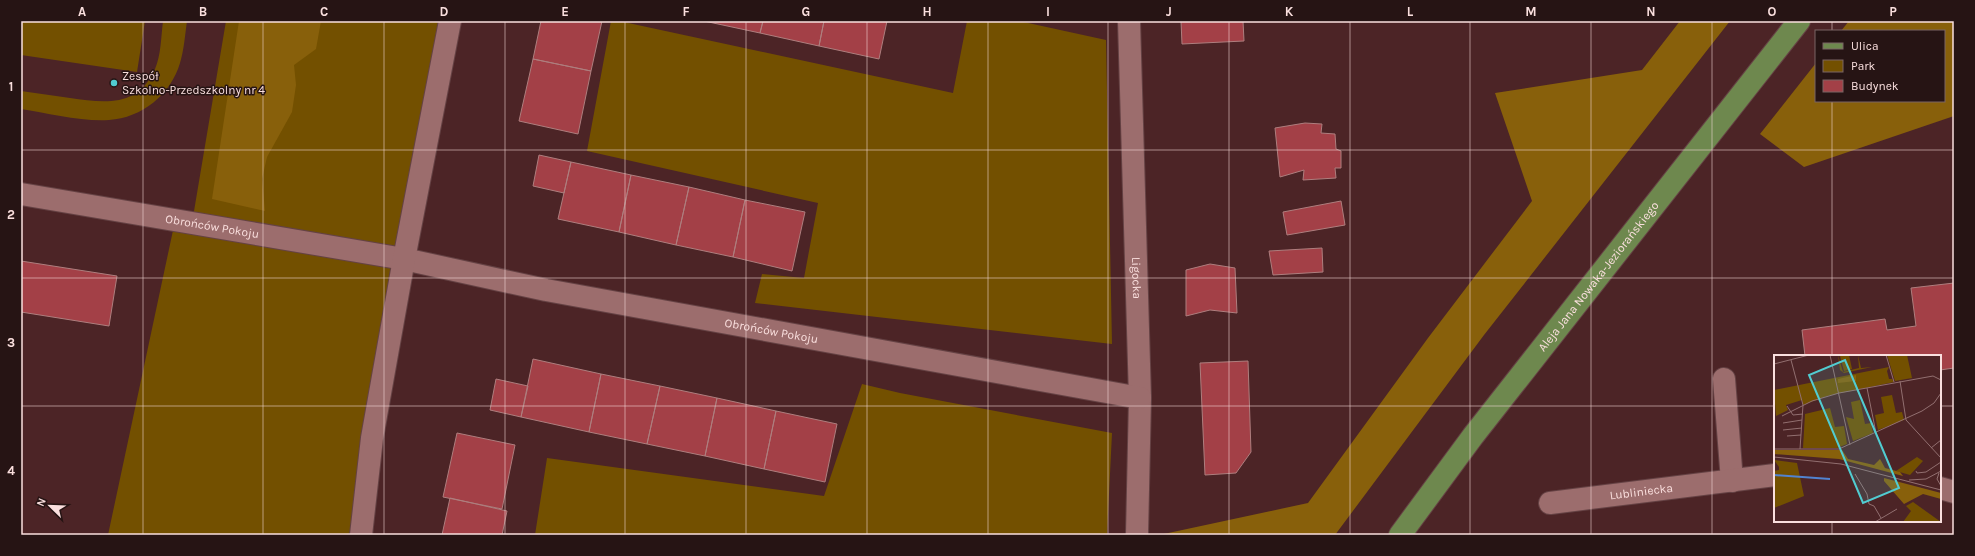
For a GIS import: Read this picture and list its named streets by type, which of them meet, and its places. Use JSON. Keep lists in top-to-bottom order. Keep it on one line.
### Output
{"streets":{"main road":["Aleja Jana Nowaka-Jeziorańskiego"],"street":["Obrońców Pokoju","Ligocka","Lubliniecka"]},"crossings":[["Obrońców Pokoju","Ligocka"]],"places":["Zespół Szkolno-Przedszkolny nr 4"],"legend":["Ulica","Park","Budynek"],"north":"top left","grid":{"columns":["A","B","C","D","E","F","G","H","I","J","K","L","M","N","O","P"],"rows":["1","2","3","4"]}}
